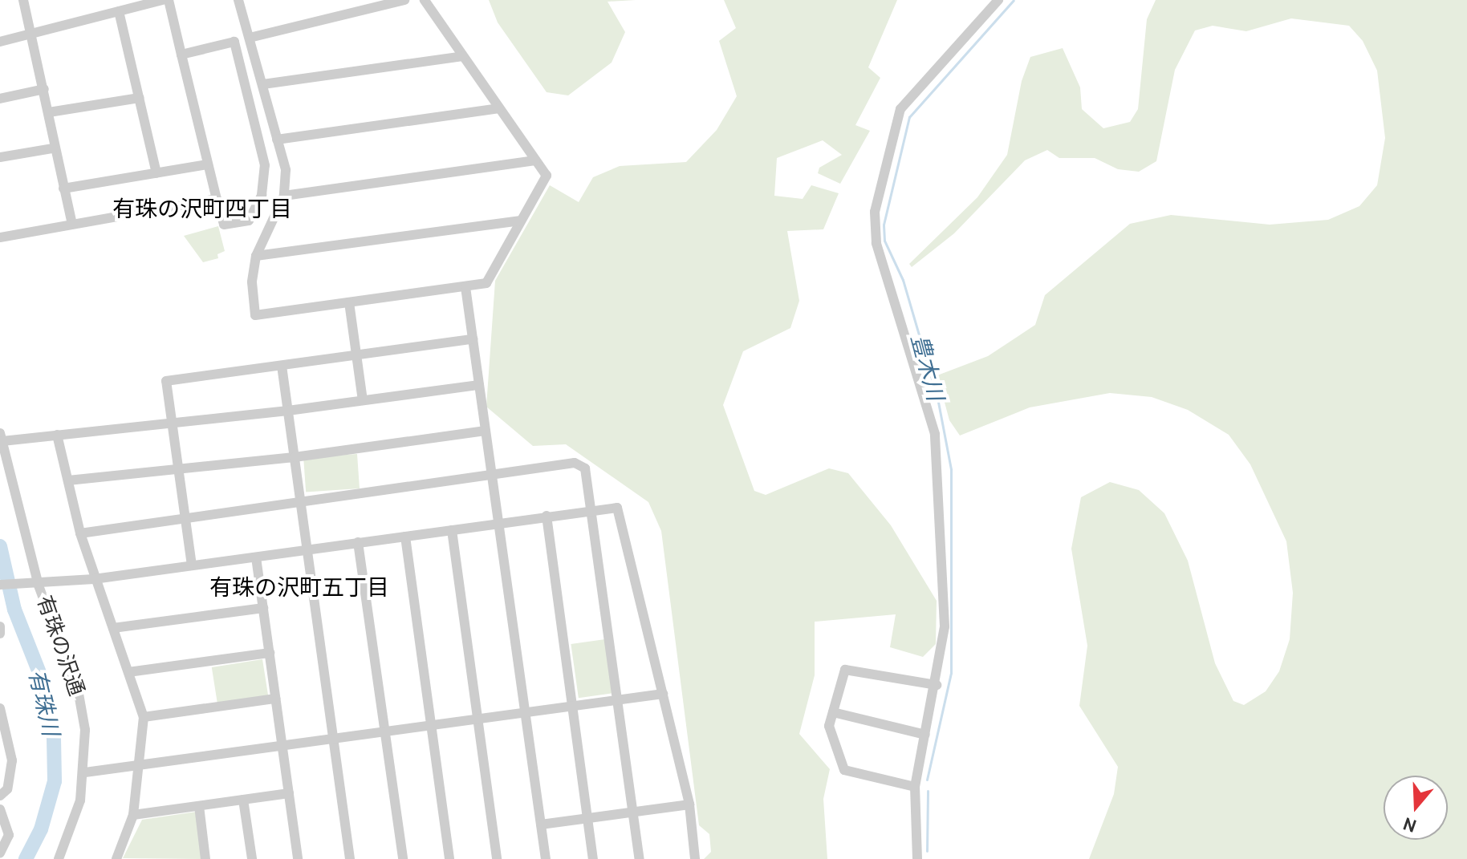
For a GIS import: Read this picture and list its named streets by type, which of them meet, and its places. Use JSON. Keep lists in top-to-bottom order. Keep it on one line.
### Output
{"streets":{"street":["有珠の沢通"]},"districts":["有珠の沢町四丁目","有珠の沢町五丁目"],"water":["豊木川","有珠川"],"north":"bottom"}
